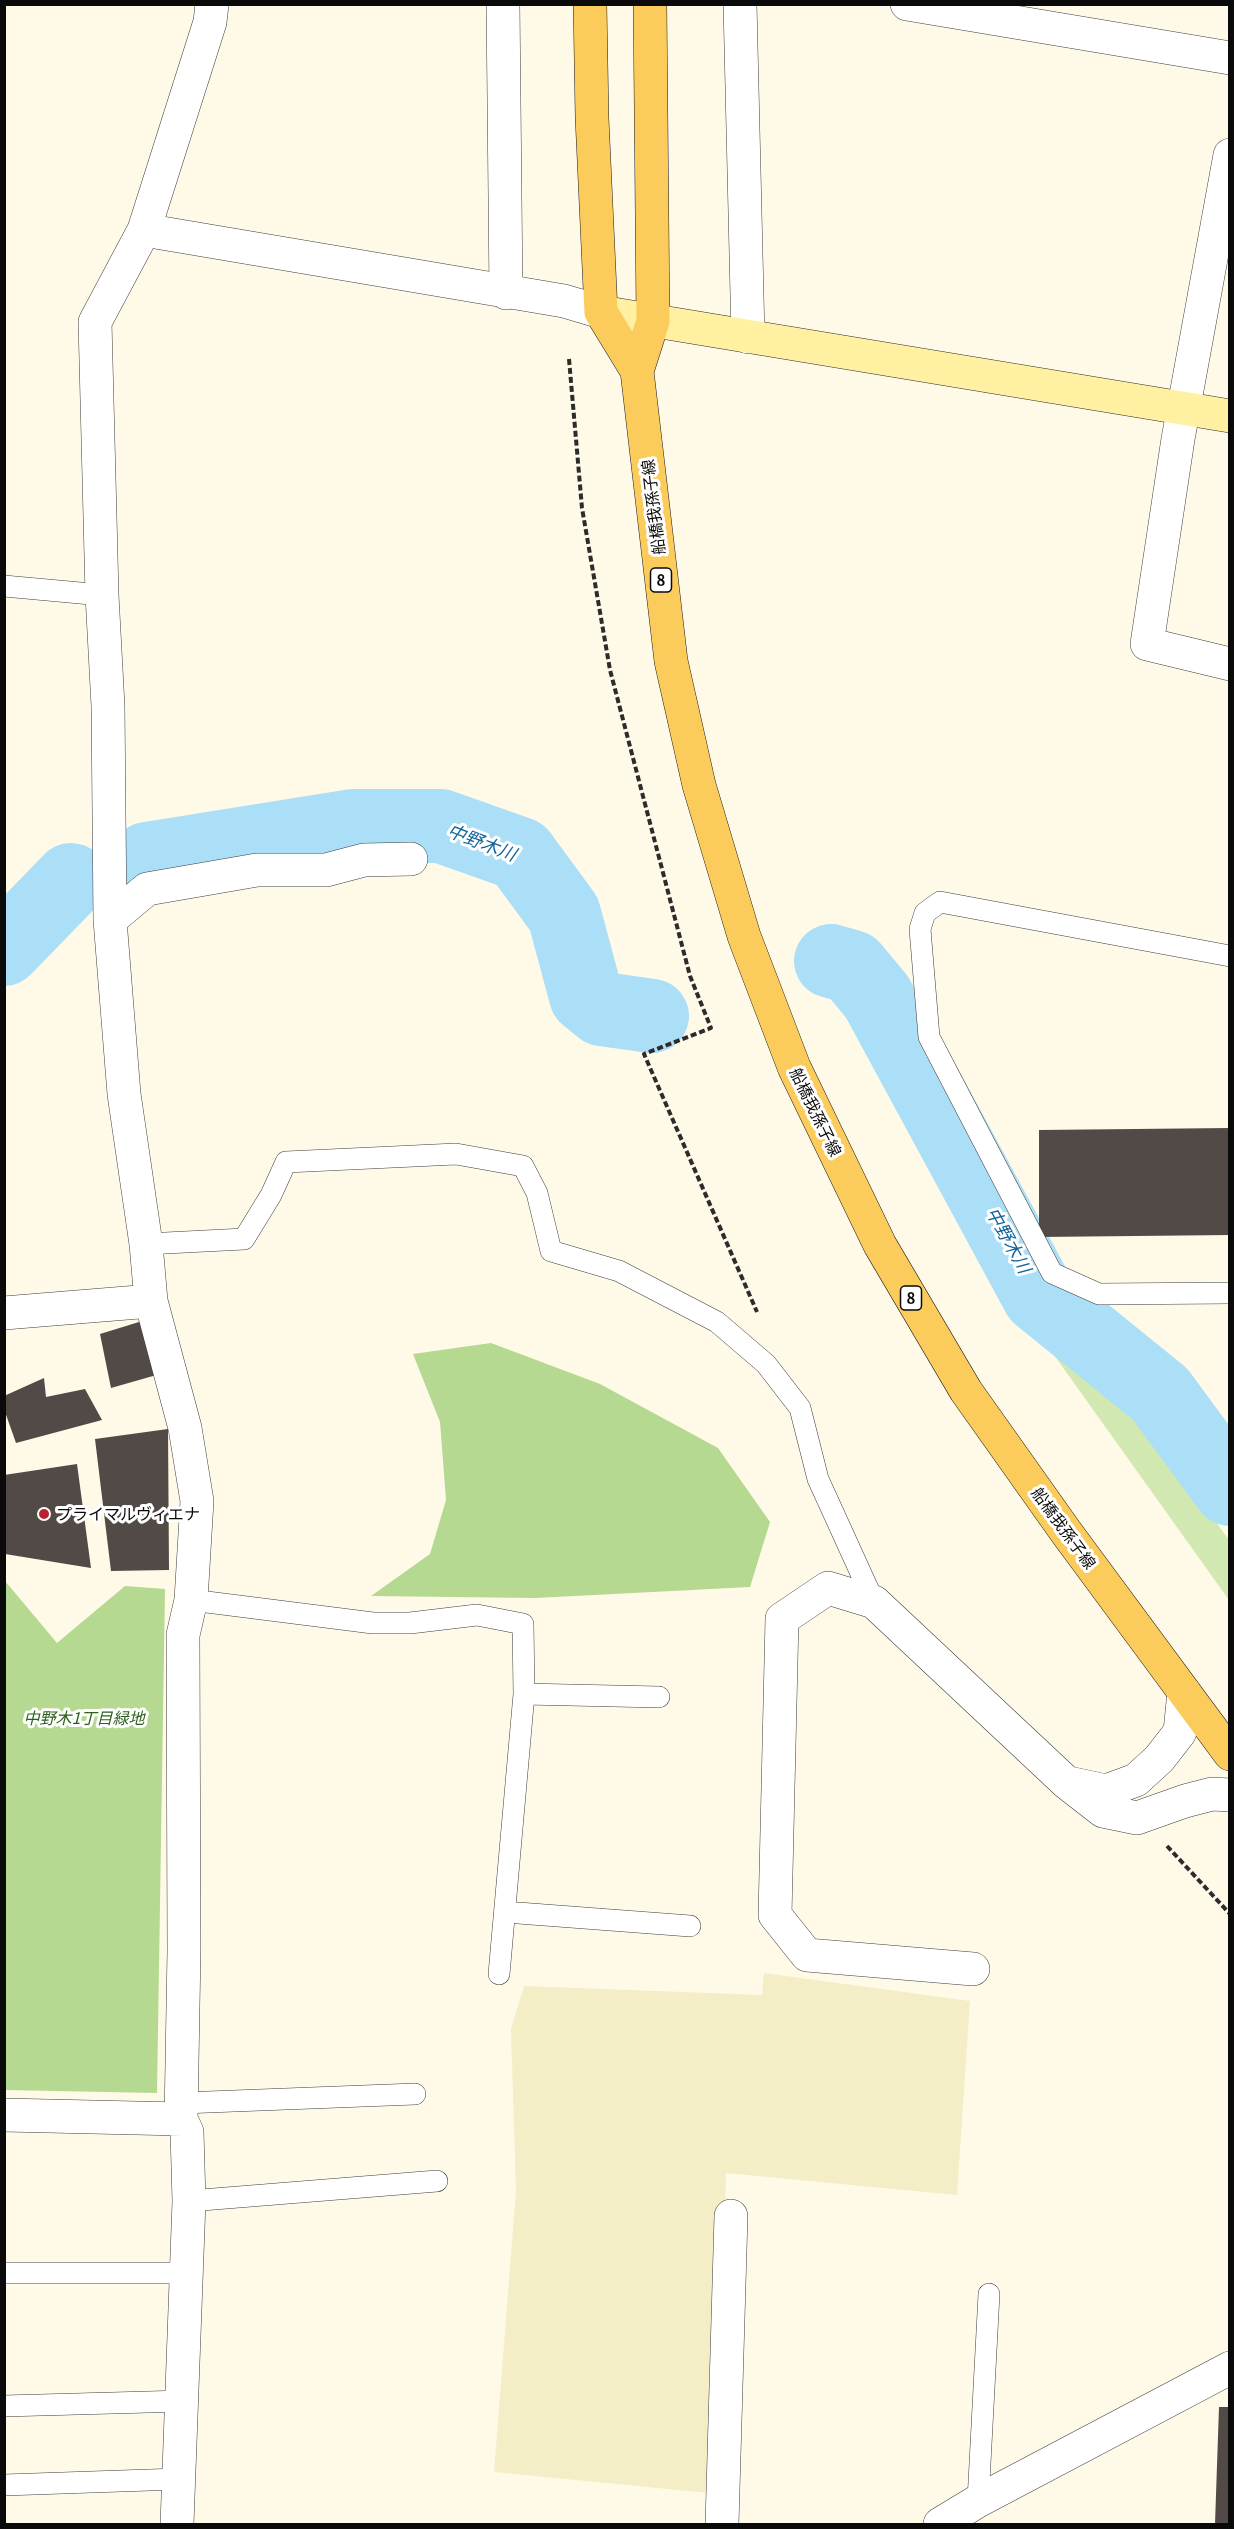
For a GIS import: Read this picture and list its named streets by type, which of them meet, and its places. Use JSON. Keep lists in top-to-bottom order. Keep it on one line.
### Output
{"streets":{"main road":["船橋我孫子線","8"]},"water":["中野木川"],"parks":["中野木1丁目緑地"],"places":["プライマルヴィエナ"]}
